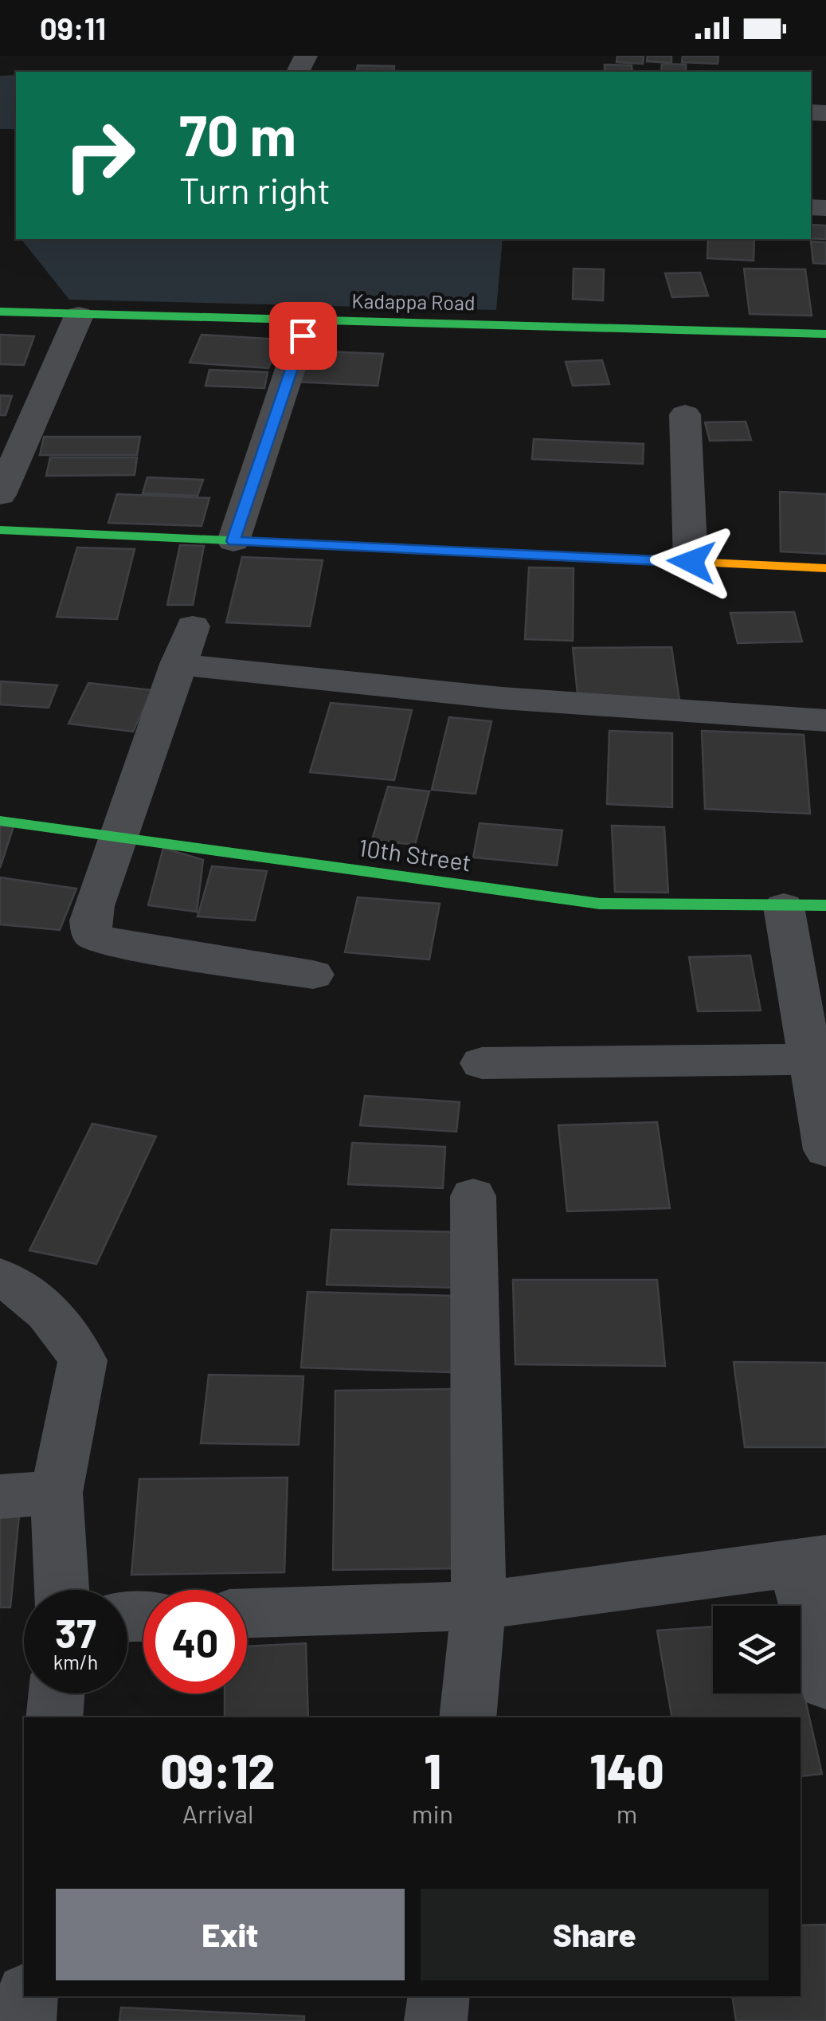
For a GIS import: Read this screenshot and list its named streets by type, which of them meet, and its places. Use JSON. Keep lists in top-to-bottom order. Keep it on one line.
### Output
{"streets":{"street":["Kadappa Road","10th Street"]},"page":{"status":"09:11","turn":["70 m","Turn right"],"speed":"37 km/h","limit":"40","eta":["09:12","Arrival","1","min","140","m"],"buttons":["Exit","Share"]}}
